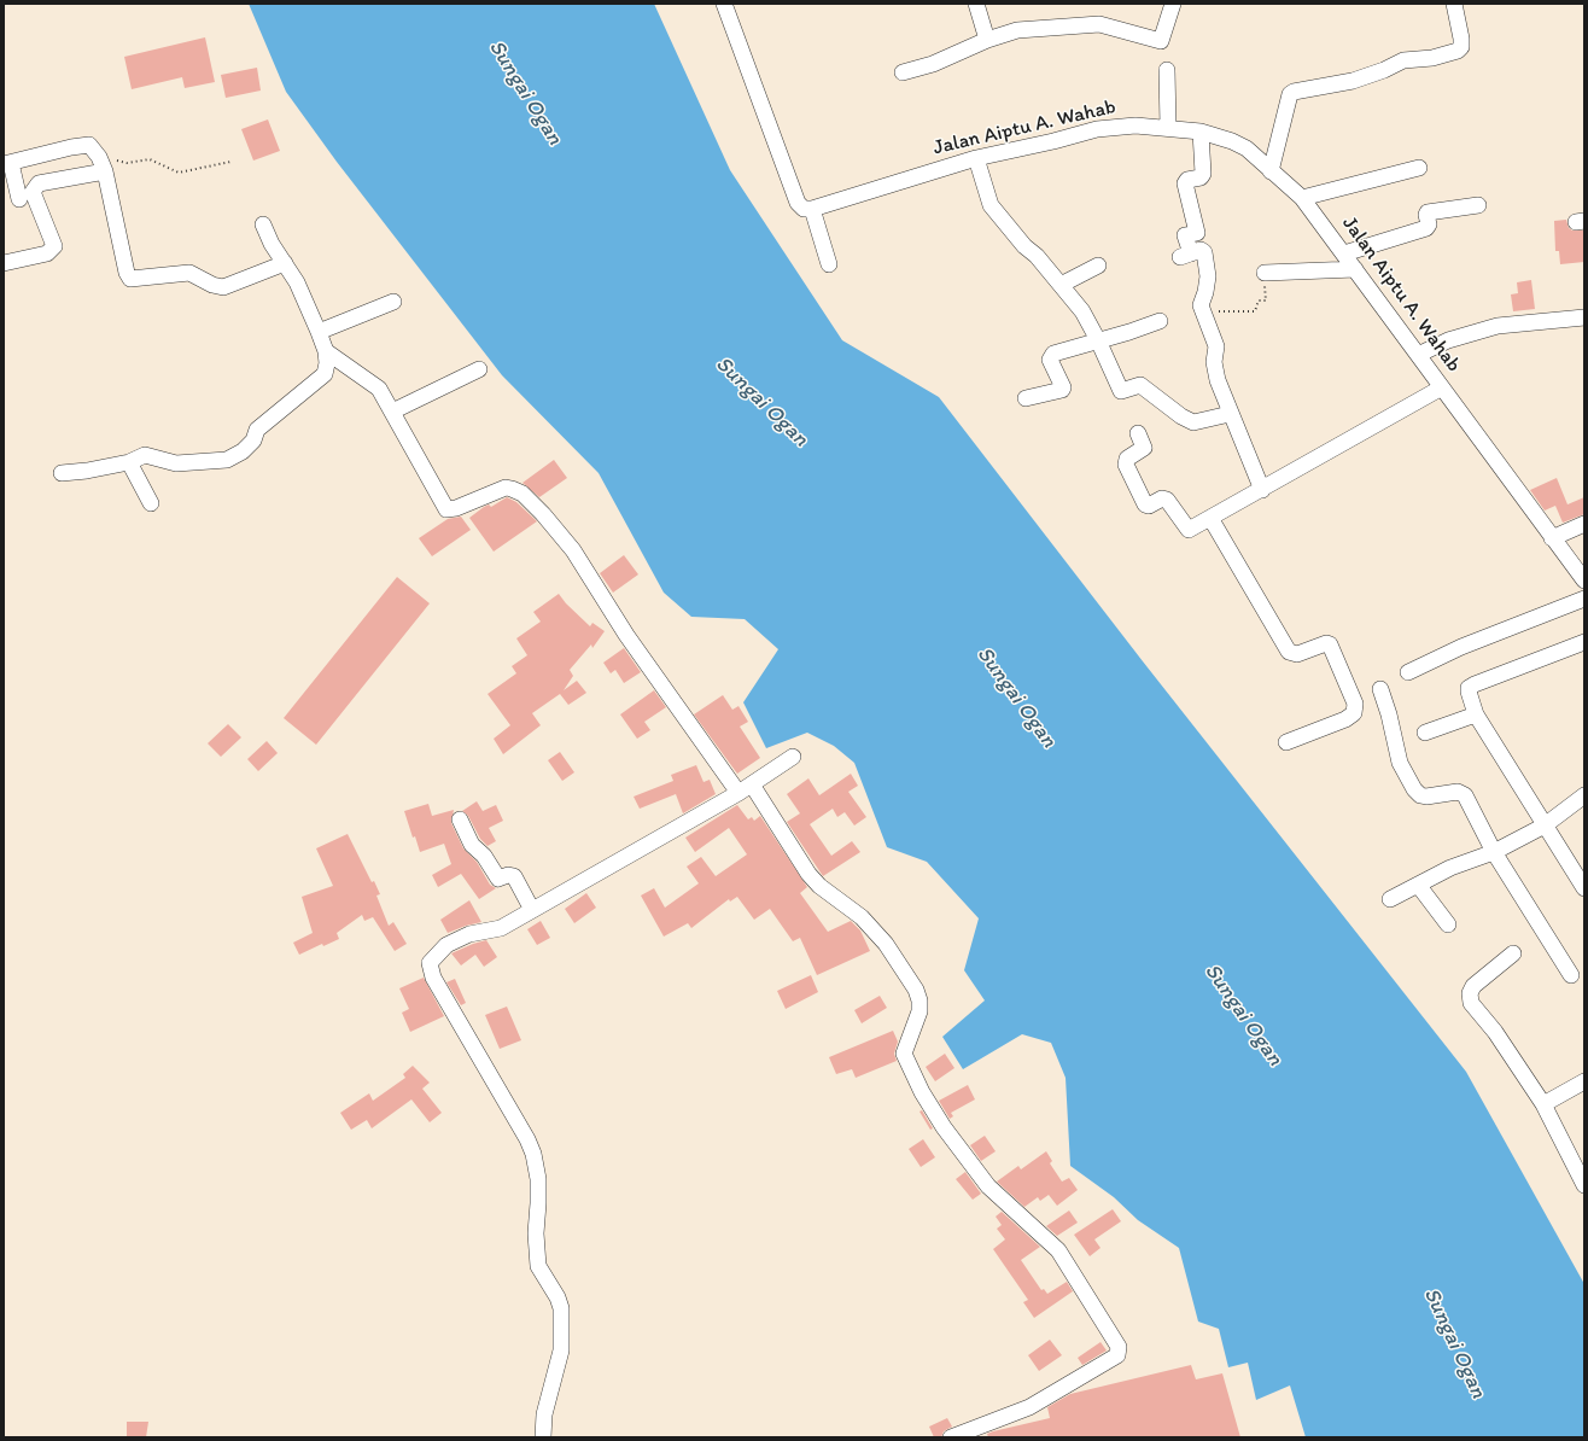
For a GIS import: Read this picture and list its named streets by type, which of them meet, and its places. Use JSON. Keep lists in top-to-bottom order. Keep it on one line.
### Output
{"streets":{"street":["Jalan Aiptu A. Wahab"]},"water":["Sungai Ogan"]}
